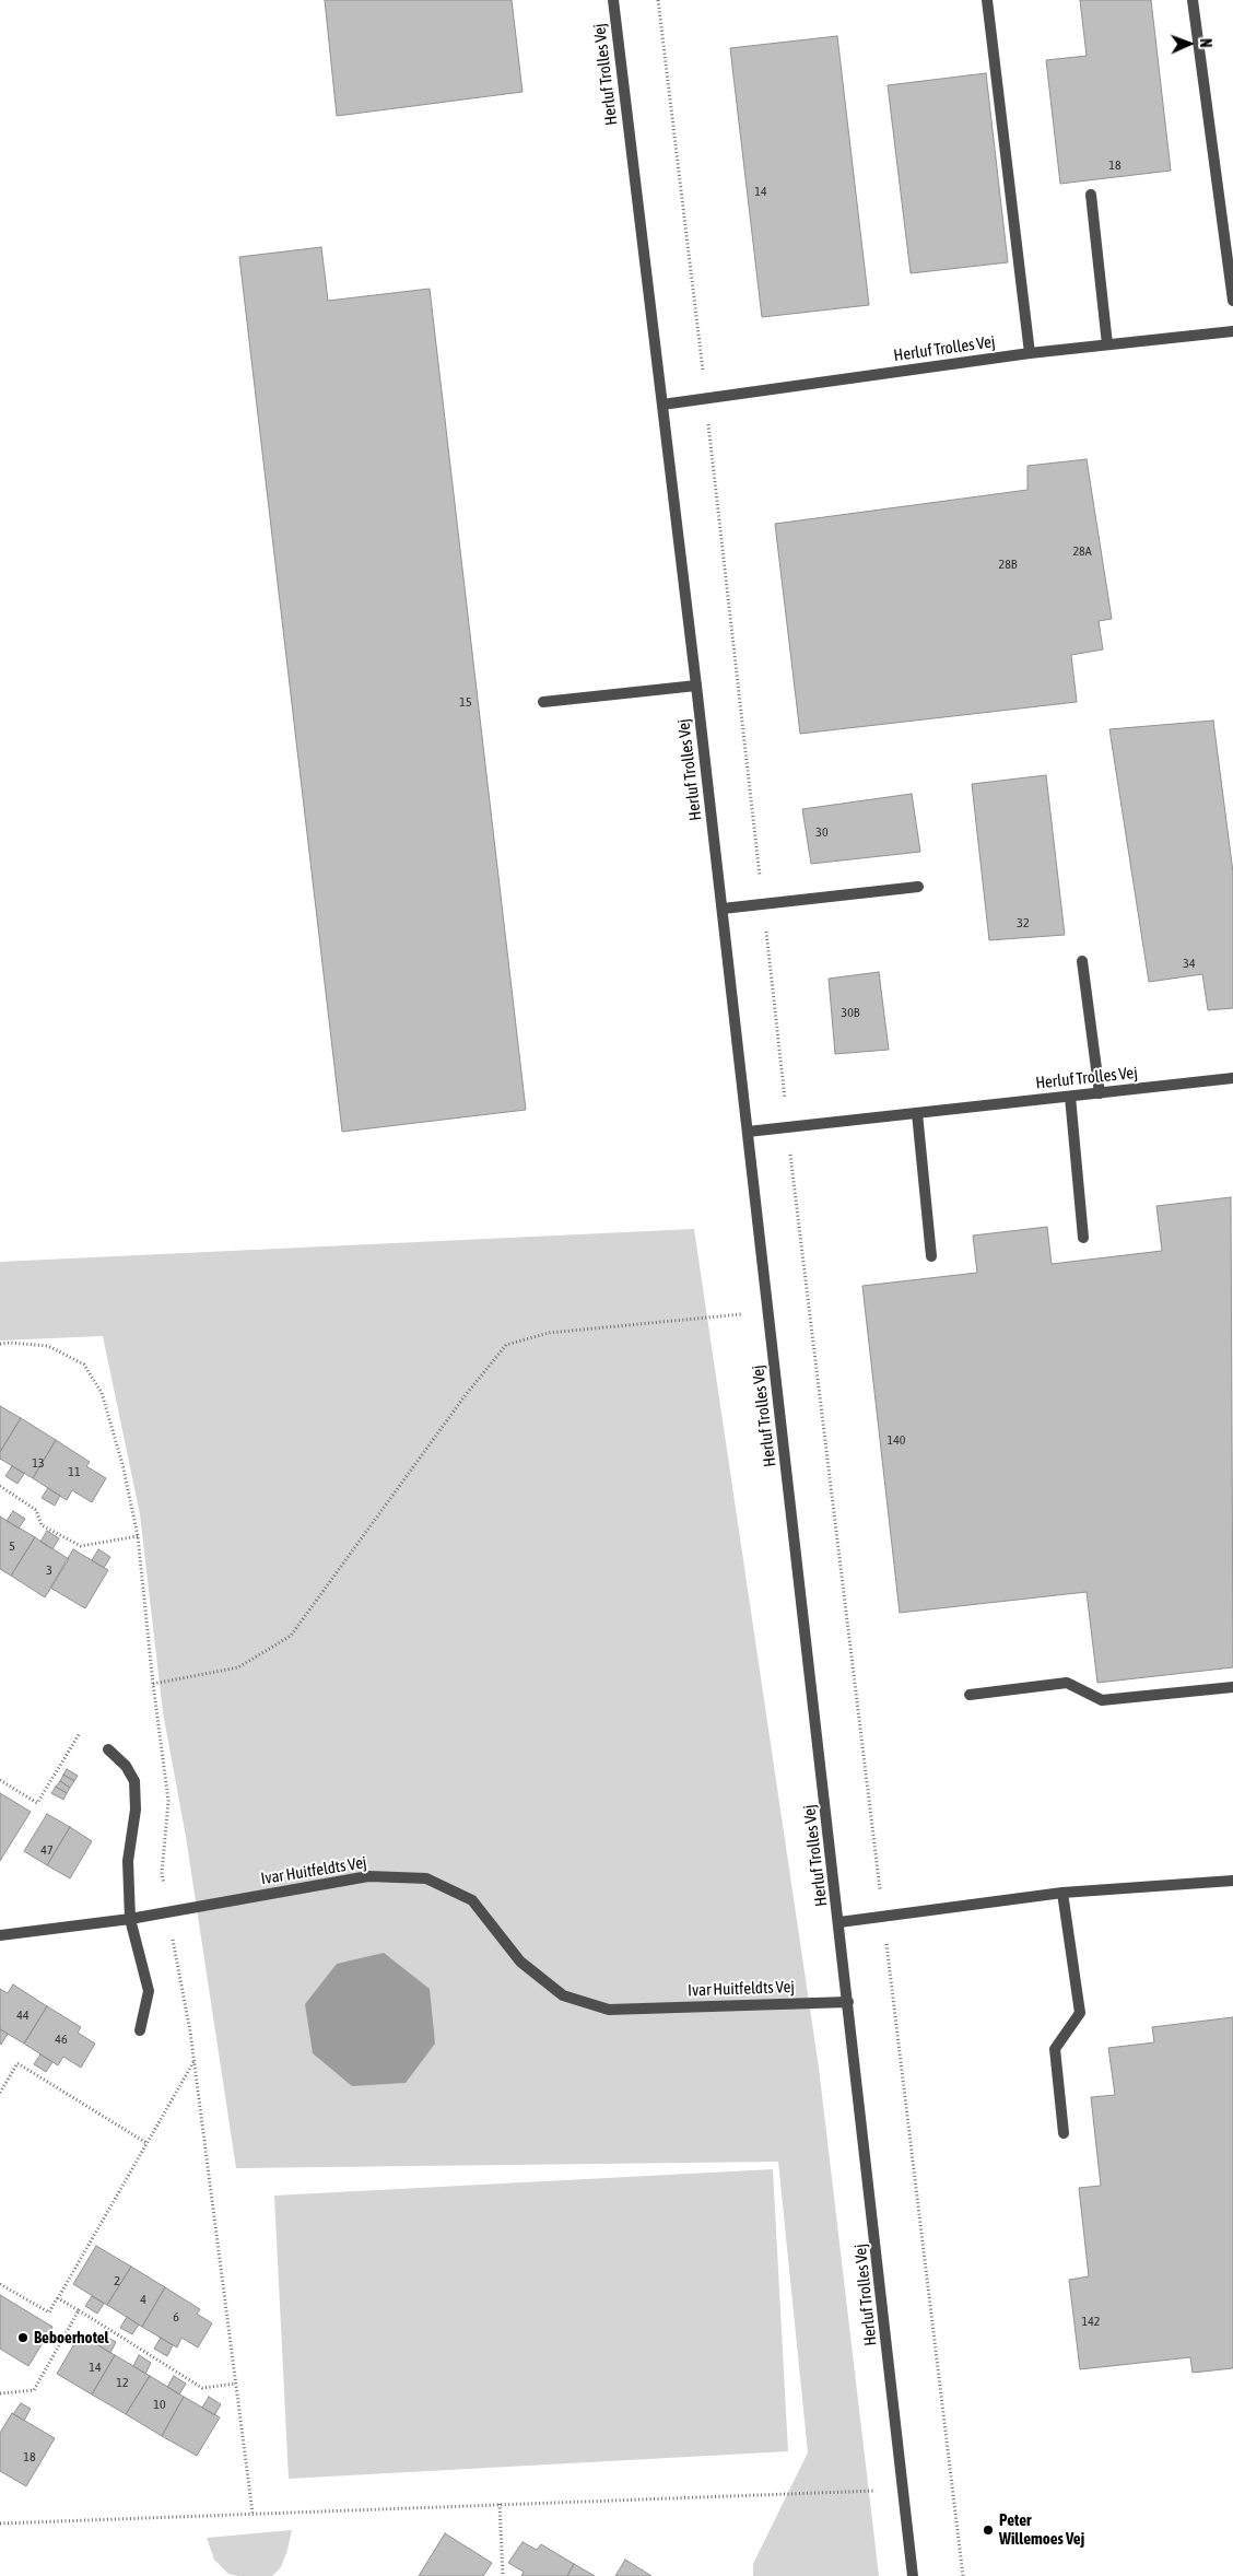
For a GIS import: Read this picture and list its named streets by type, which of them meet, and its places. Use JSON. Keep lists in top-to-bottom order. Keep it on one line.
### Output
{"streets":{"street":["Herluf Trolles Vej","Ivar Huitfeldts Vej"]},"crossings":[["Herluf Trolles Vej","Ivar Huitfeldts Vej"]],"places":["Beboerhotel","Peter Willemoes Vej"],"house_numbers":["18","14","28A","28B","15","30","32","34","30B","140","13","11","5","3","47","44","46","2","4","6","142","14","12","10","18"],"north":"right"}
